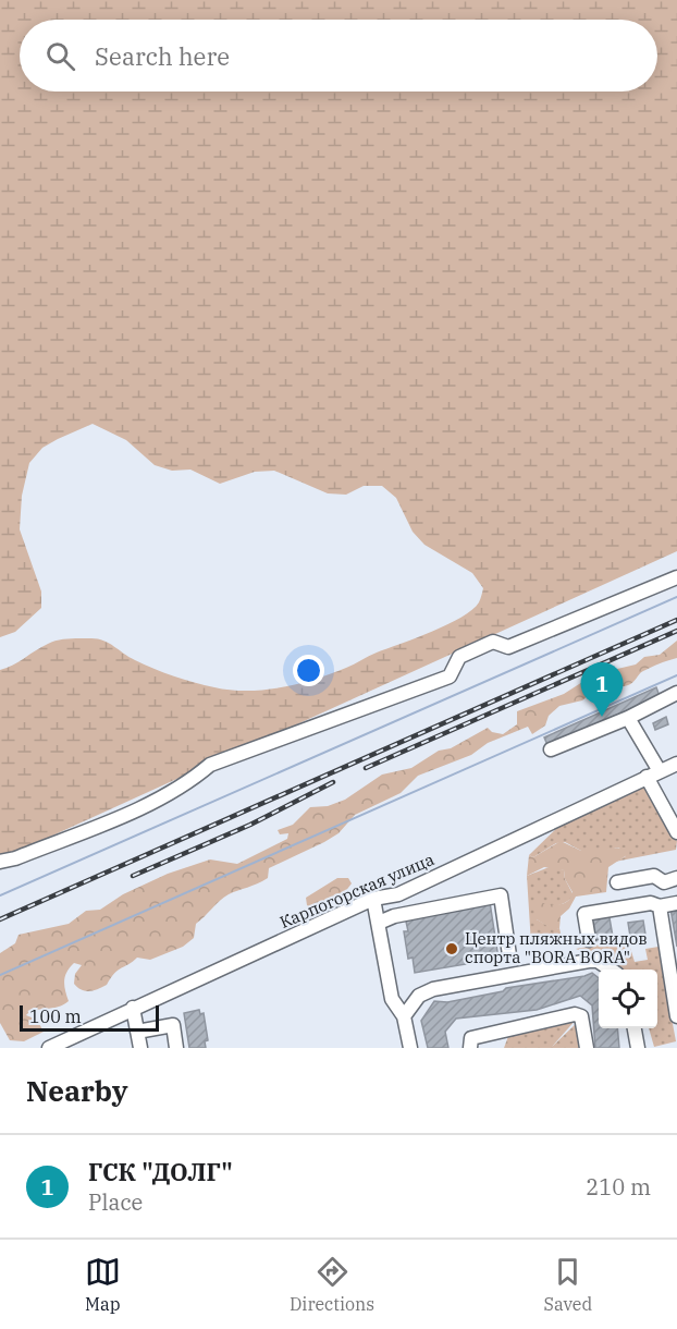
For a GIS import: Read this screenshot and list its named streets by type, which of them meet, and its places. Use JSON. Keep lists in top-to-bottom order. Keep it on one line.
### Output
{"streets":{"street":["Карпогорская улица"]},"places":["Центр пляжных видов спорта \"BORA BORA\""],"scale_bar":"100 m","page":{"search":"Search here","pins":"1","scale":"100 m","heading":"Nearby","list":[{"mark":"1","name":"ГСК \"ДОЛГ\"","note":"Place","value":"210 m"}],"nav":["Map","Directions","Saved"]}}
